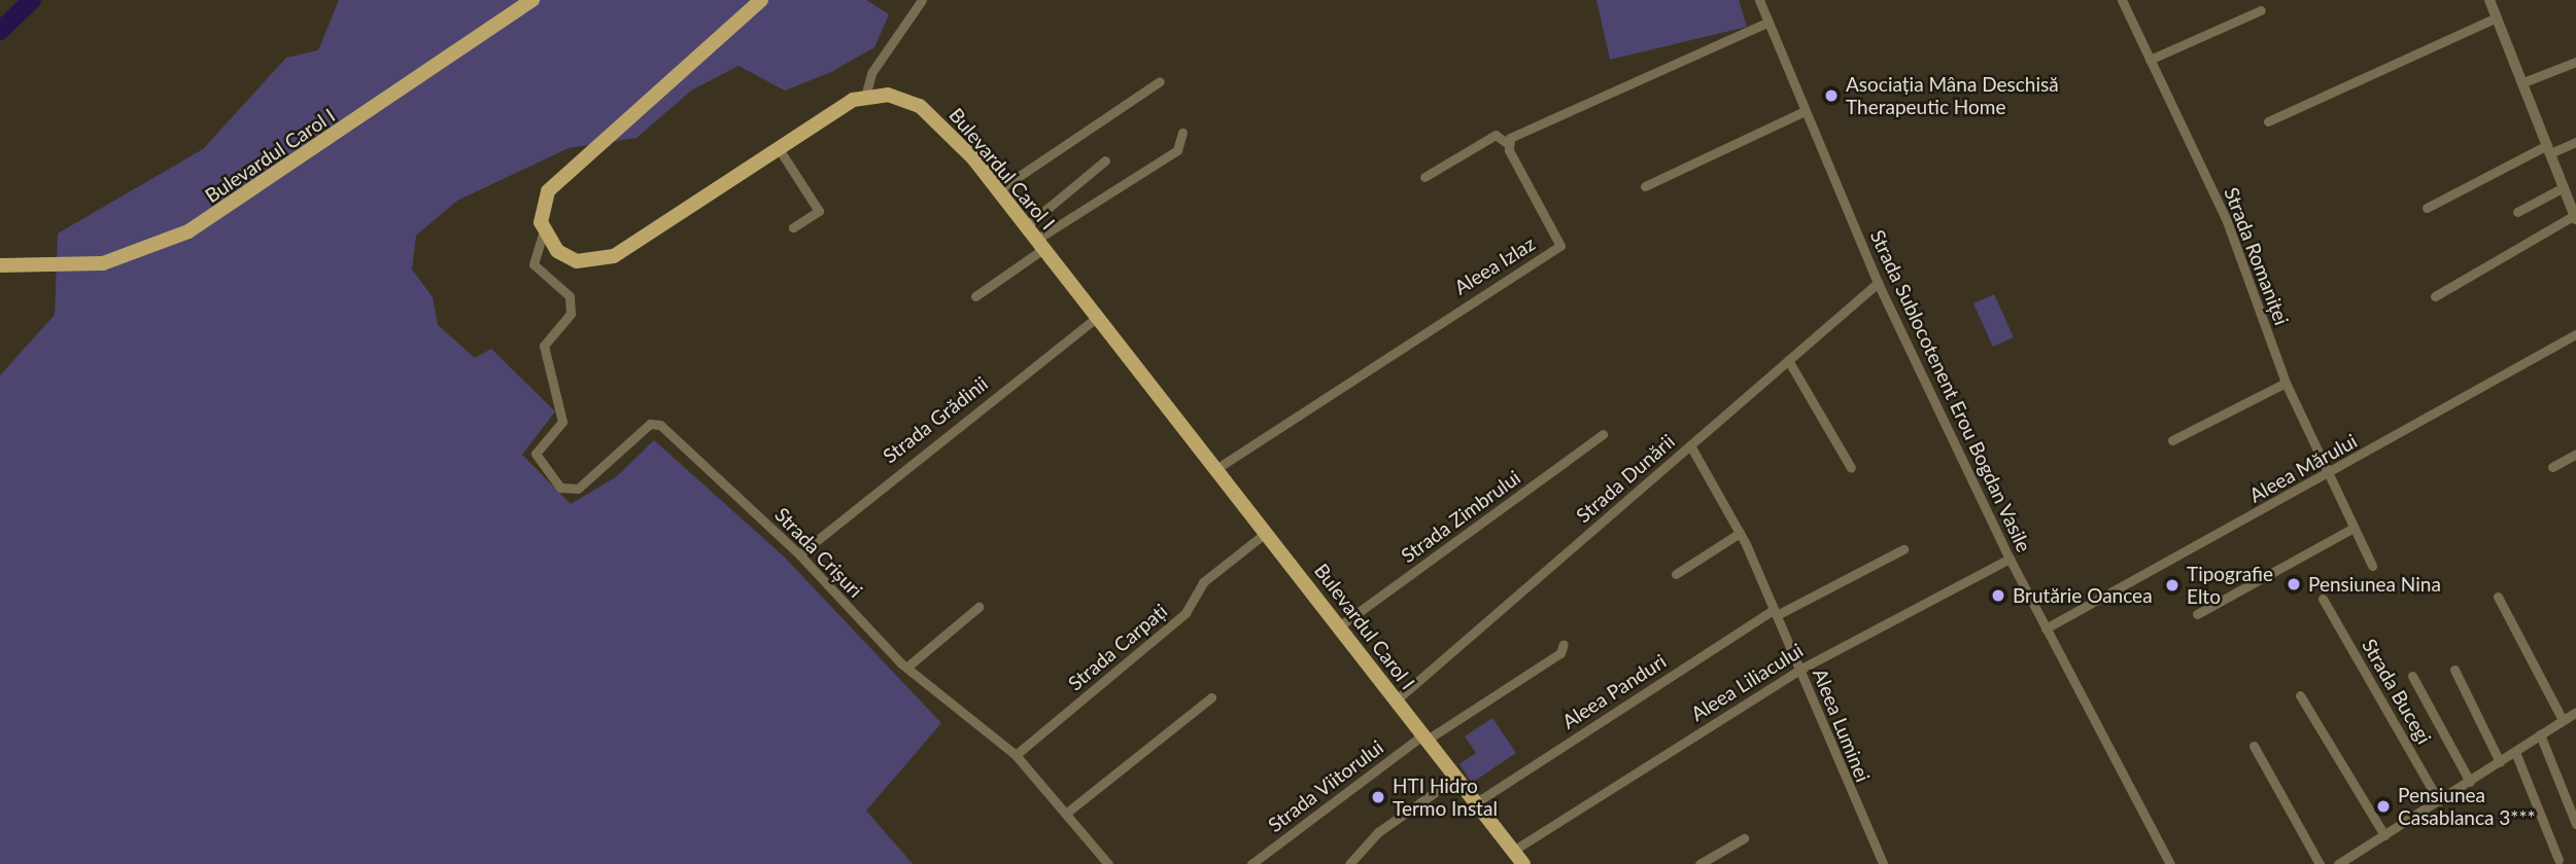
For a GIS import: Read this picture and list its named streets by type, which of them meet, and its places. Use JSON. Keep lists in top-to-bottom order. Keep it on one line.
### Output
{"streets":{"main road":["Bulevardul Carol I"],"street":["Strada Romaniței","Aleea Izlaz","Strada Sublocotenent Erou Bogdan Vasile","Strada Grădinii","Aleea Mărului","Strada Dunării","Strada Zimbrului","Strada Crișuri","Strada Carpați","Aleea Liliacului","Aleea Panduri","Strada Bucegi","Aleea Luminei","Strada Viitorului"]},"crossings":[["Bulevardul Carol I","Aleea Izlaz"],["Bulevardul Carol I","Strada Grădinii"],["Bulevardul Carol I","Strada Dunării"],["Bulevardul Carol I","Strada Zimbrului"],["Bulevardul Carol I","Strada Carpați"],["Bulevardul Carol I","Aleea Liliacului"],["Bulevardul Carol I","Aleea Panduri"],["Bulevardul Carol I","Strada Viitorului"],["Strada Romaniței","Aleea Mărului"],["Strada Sublocotenent Erou Bogdan Vasile","Aleea Mărului"],["Strada Sublocotenent Erou Bogdan Vasile","Strada Dunării"],["Strada Sublocotenent Erou Bogdan Vasile","Aleea Liliacului"],["Strada Grădinii","Strada Crișuri"],["Strada Dunării","Aleea Luminei"],["Strada Crișuri","Strada Carpați"],["Aleea Liliacului","Aleea Luminei"],["Aleea Panduri","Aleea Luminei"]],"places":["Asociația Mâna Deschisă Therapeutic Home","Pensiunea Nina","Tipografie Elto","Brutărie Oancea","HTI Hidro Termo Instal","Pensiunea Casablanca 3***"]}
